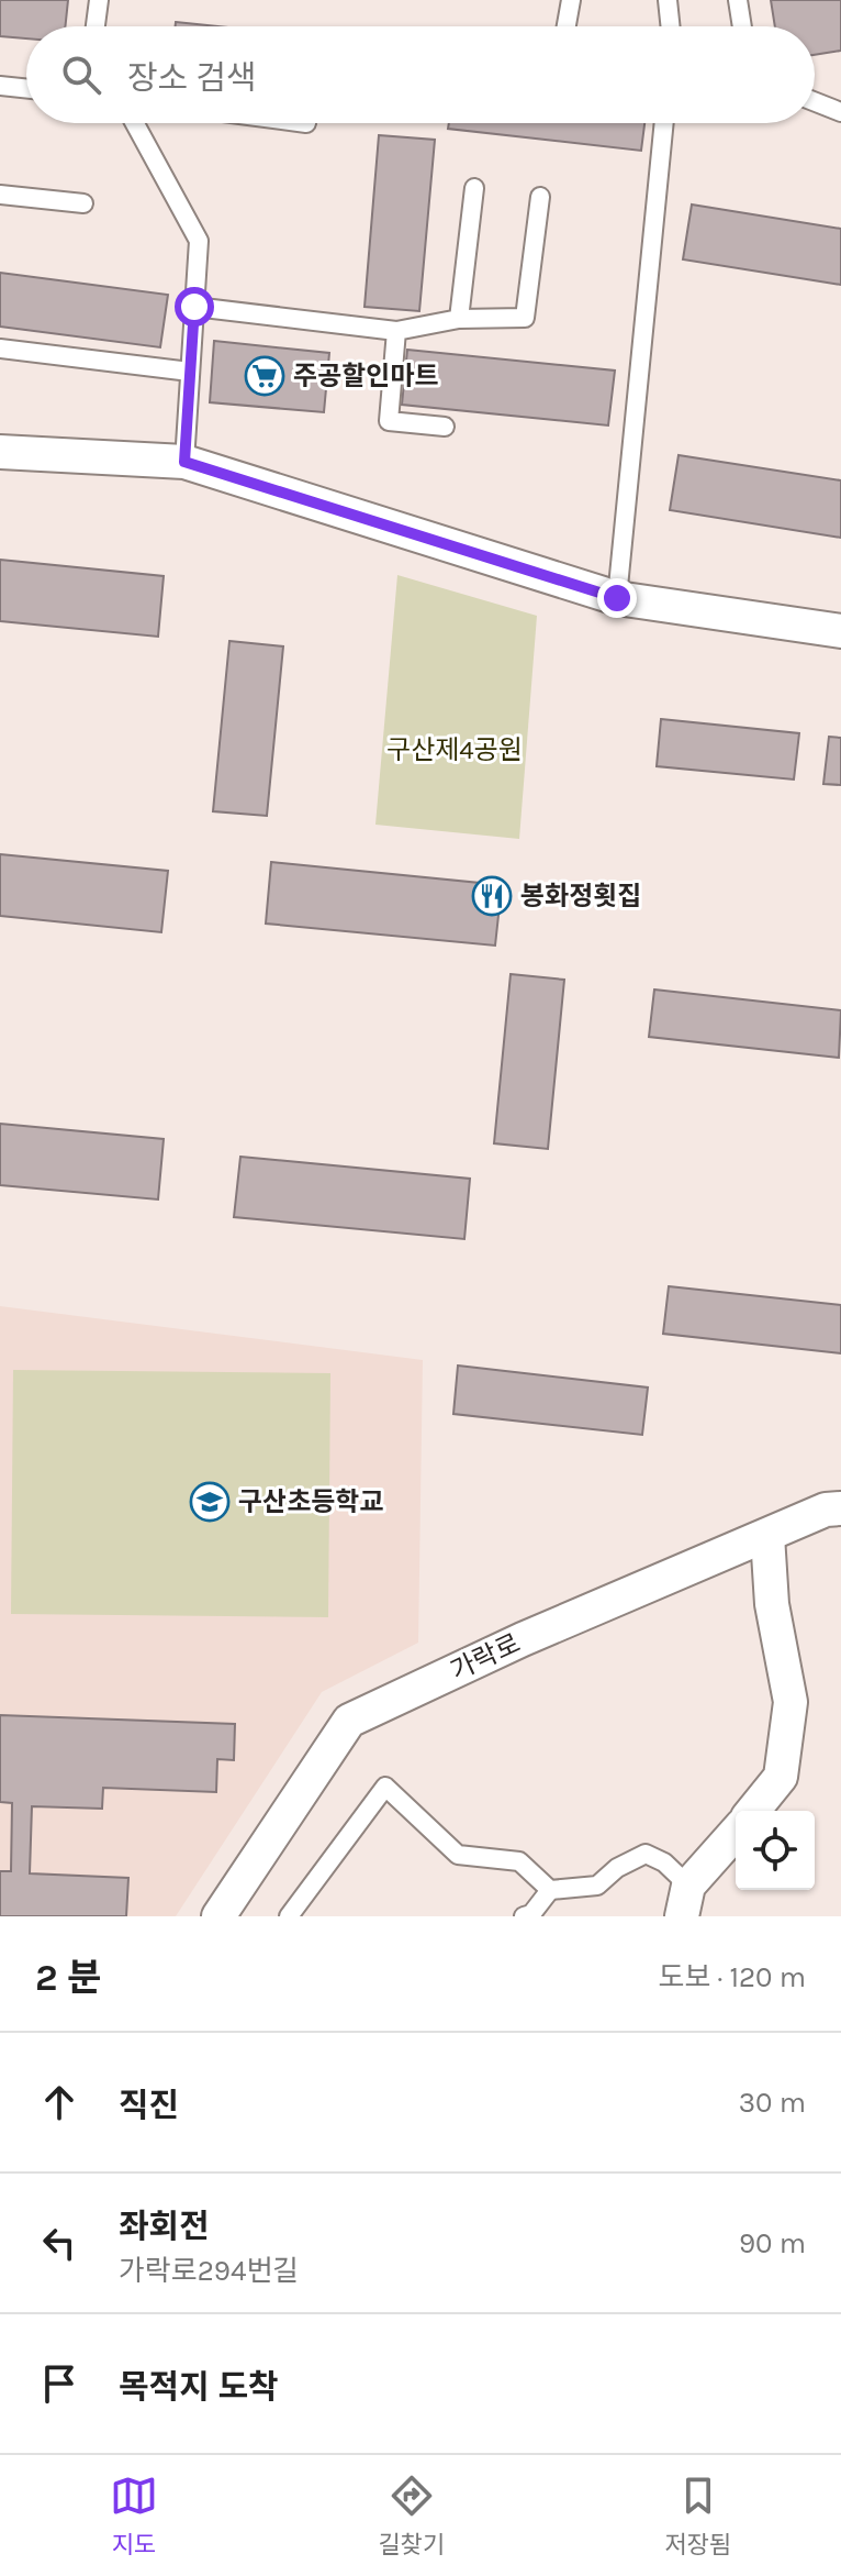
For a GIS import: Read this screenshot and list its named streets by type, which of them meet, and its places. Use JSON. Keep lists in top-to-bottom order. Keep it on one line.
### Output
{"streets":{"street":["가락로"]},"parks":["구산제4공원"],"places":{"supermarket":["주공할인마트"],"restaurant":["봉화정횟집"],"school or university":["구산초등학교"]},"page":{"search":"장소 검색","heading":["2 분","도보 · 120 m"],"list":[["직진","30 m"],["좌회전","가락로294번길","90 m"],"목적지 도착"],"nav":["지도","길찾기","저장됨"]}}
